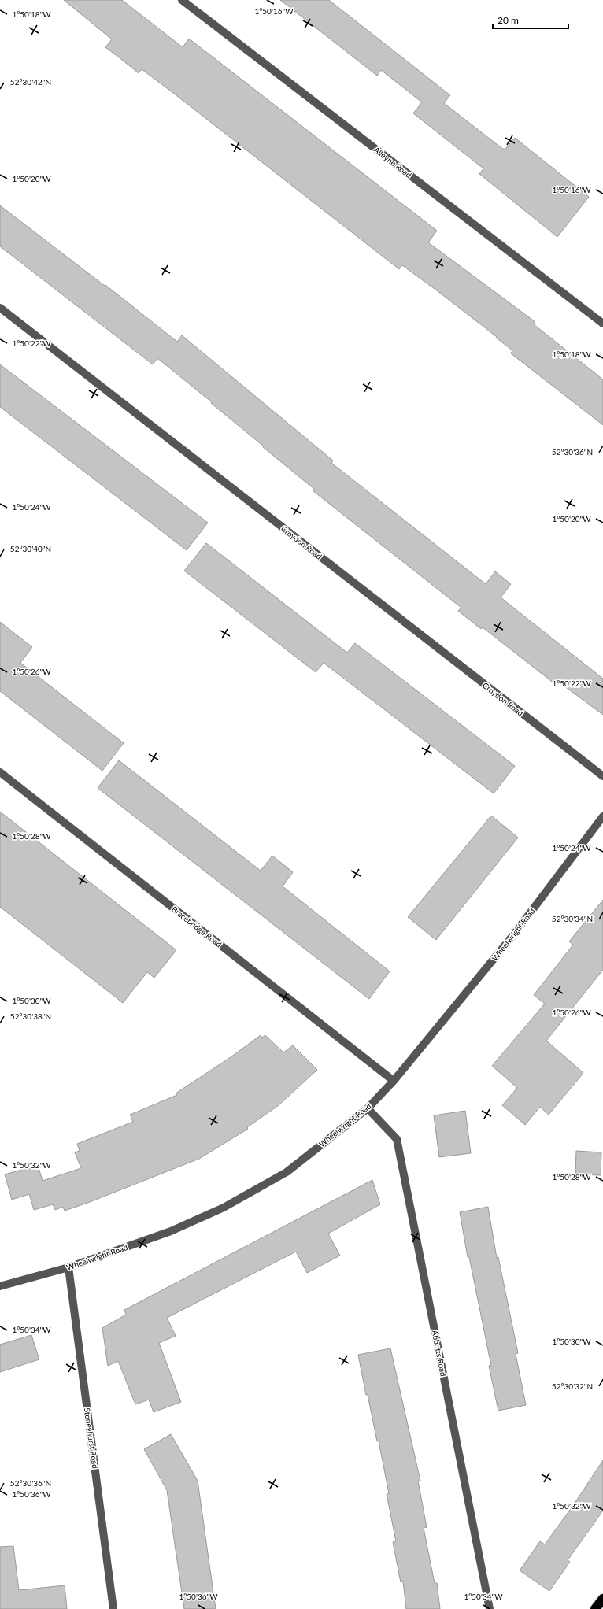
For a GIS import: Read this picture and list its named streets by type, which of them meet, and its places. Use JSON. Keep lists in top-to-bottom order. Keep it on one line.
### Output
{"streets":{"street":["Alleyne Road","Croydon Road","Bracebridge Road","Wheelwright Road","Abbotts Road","Stoneyhurst Road"]},"crossings":[["Bracebridge Road","Wheelwright Road"],["Wheelwright Road","Abbotts Road"],["Wheelwright Road","Stoneyhurst Road"]],"scale_bar":"20 m","coordinates":["1°50'16\"W","1°50'18\"W","52°30'42\"N","1°50'20\"W","1°50'22\"W","52°30'36\"N","1°50'24\"W","52°30'40\"N","1°50'26\"W","1°50'28\"W","52°30'34\"N","1°50'30\"W","52°30'38\"N","1°50'32\"W","1°50'34\"W","52°30'32\"N","1°50'36\"W"]}
